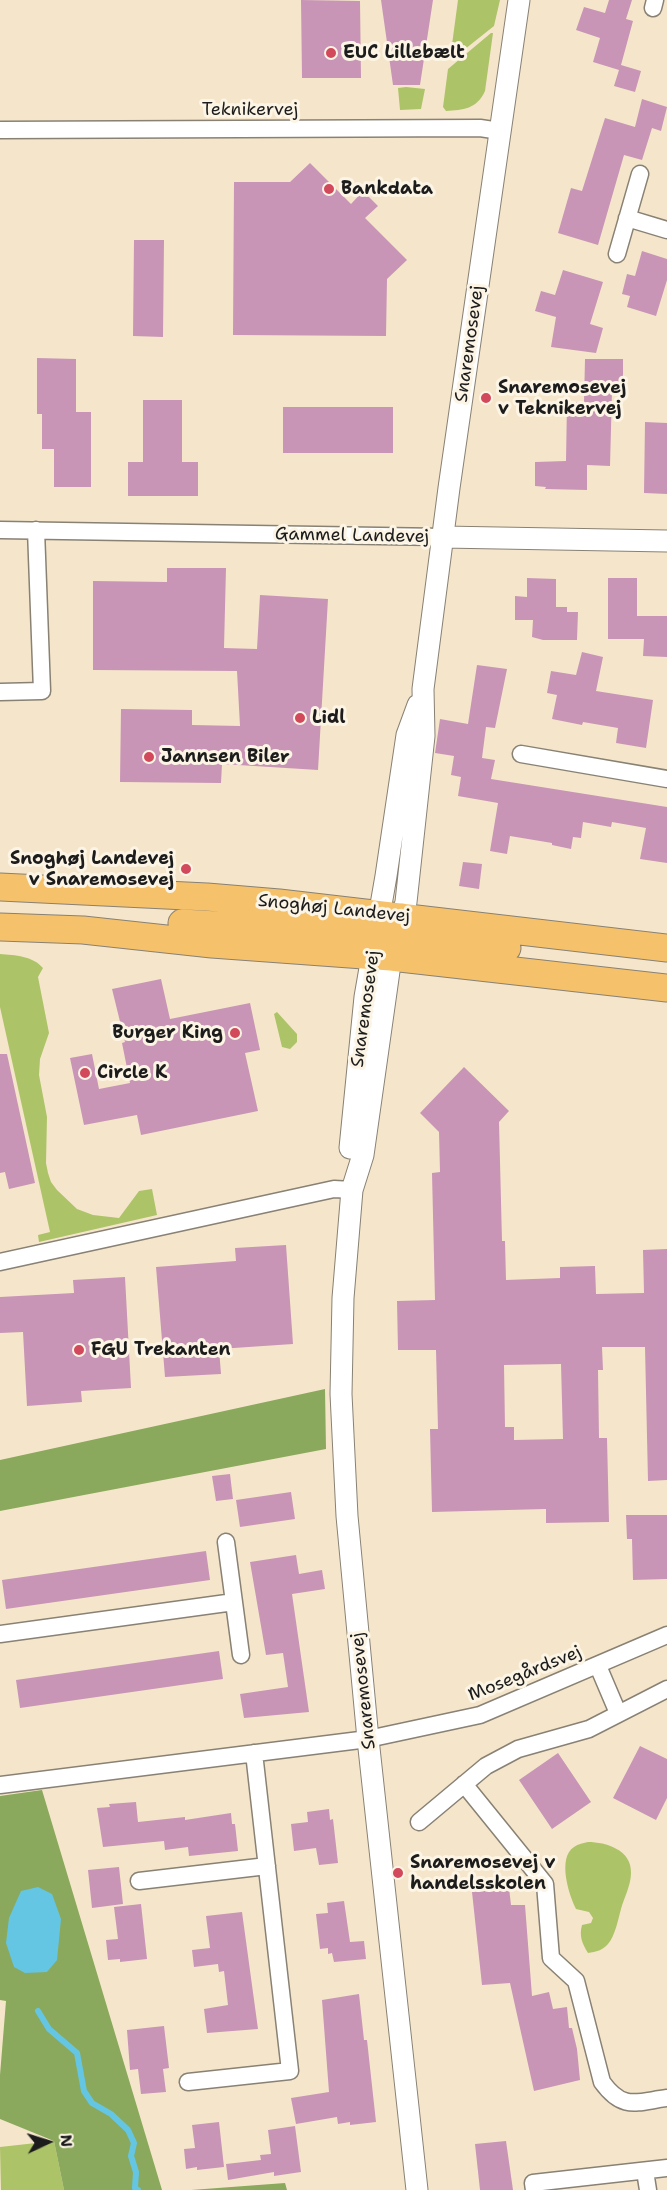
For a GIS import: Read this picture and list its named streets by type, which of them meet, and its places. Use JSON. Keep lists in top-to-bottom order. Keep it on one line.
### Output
{"streets":{"main road":["Snoghøj Landevej"],"street":["Teknikervej","Snaremosevej","Gammel Landevej","Mosegårdsvej"]},"crossings":[["Teknikervej","Snaremosevej"],["Snaremosevej","Gammel Landevej"],["Snaremosevej","Snoghøj Landevej"],["Snaremosevej","Mosegårdsvej"]],"places":["EUC Lillebælt","Bankdata","Snaremosevej v Teknikervej","Lidl","Jannsen Biler","Snoghøj Landevej v Snaremosevej","Burger King","Circle K","FGU Trekanten","Snaremosevej v handelsskolen"],"north":"right"}
